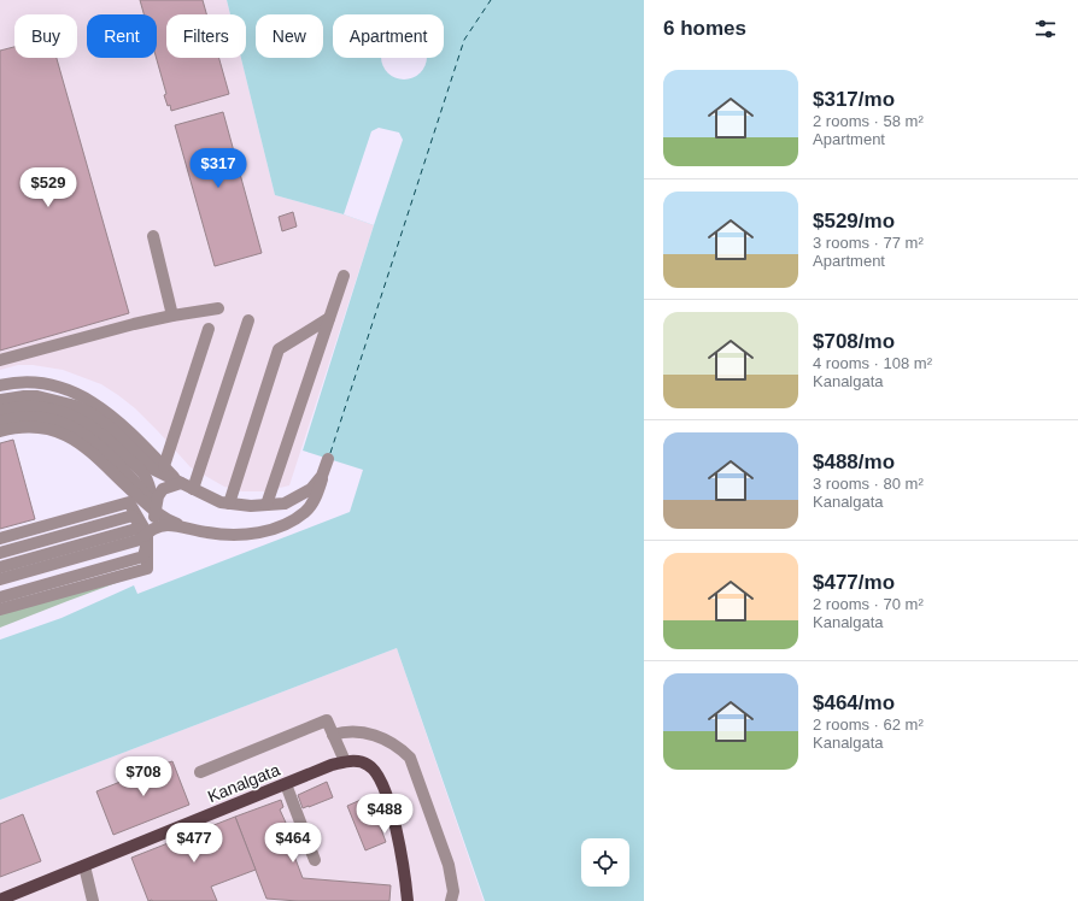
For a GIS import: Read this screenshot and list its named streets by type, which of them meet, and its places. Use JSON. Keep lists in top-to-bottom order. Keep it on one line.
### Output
{"streets":{"main road":["Kanalgata"]},"page":{"heading":"6 homes","chip":["Buy","Rent","Filters","New","Apartment"],"list":[{"name":"$317/mo","note":"2 rooms · 58 m² · Apartment"},{"name":"$529/mo","note":"3 rooms · 77 m² · Apartment"},{"name":"$708/mo","note":"4 rooms · 108 m² · Kanalgata"},{"name":"$488/mo","note":"3 rooms · 80 m² · Kanalgata"},{"name":"$477/mo","note":"2 rooms · 70 m² · Kanalgata"},{"name":"$464/mo","note":"2 rooms · 62 m² · Kanalgata"}],"price":["$317","$529","$708","$488","$477","$464"]}}
